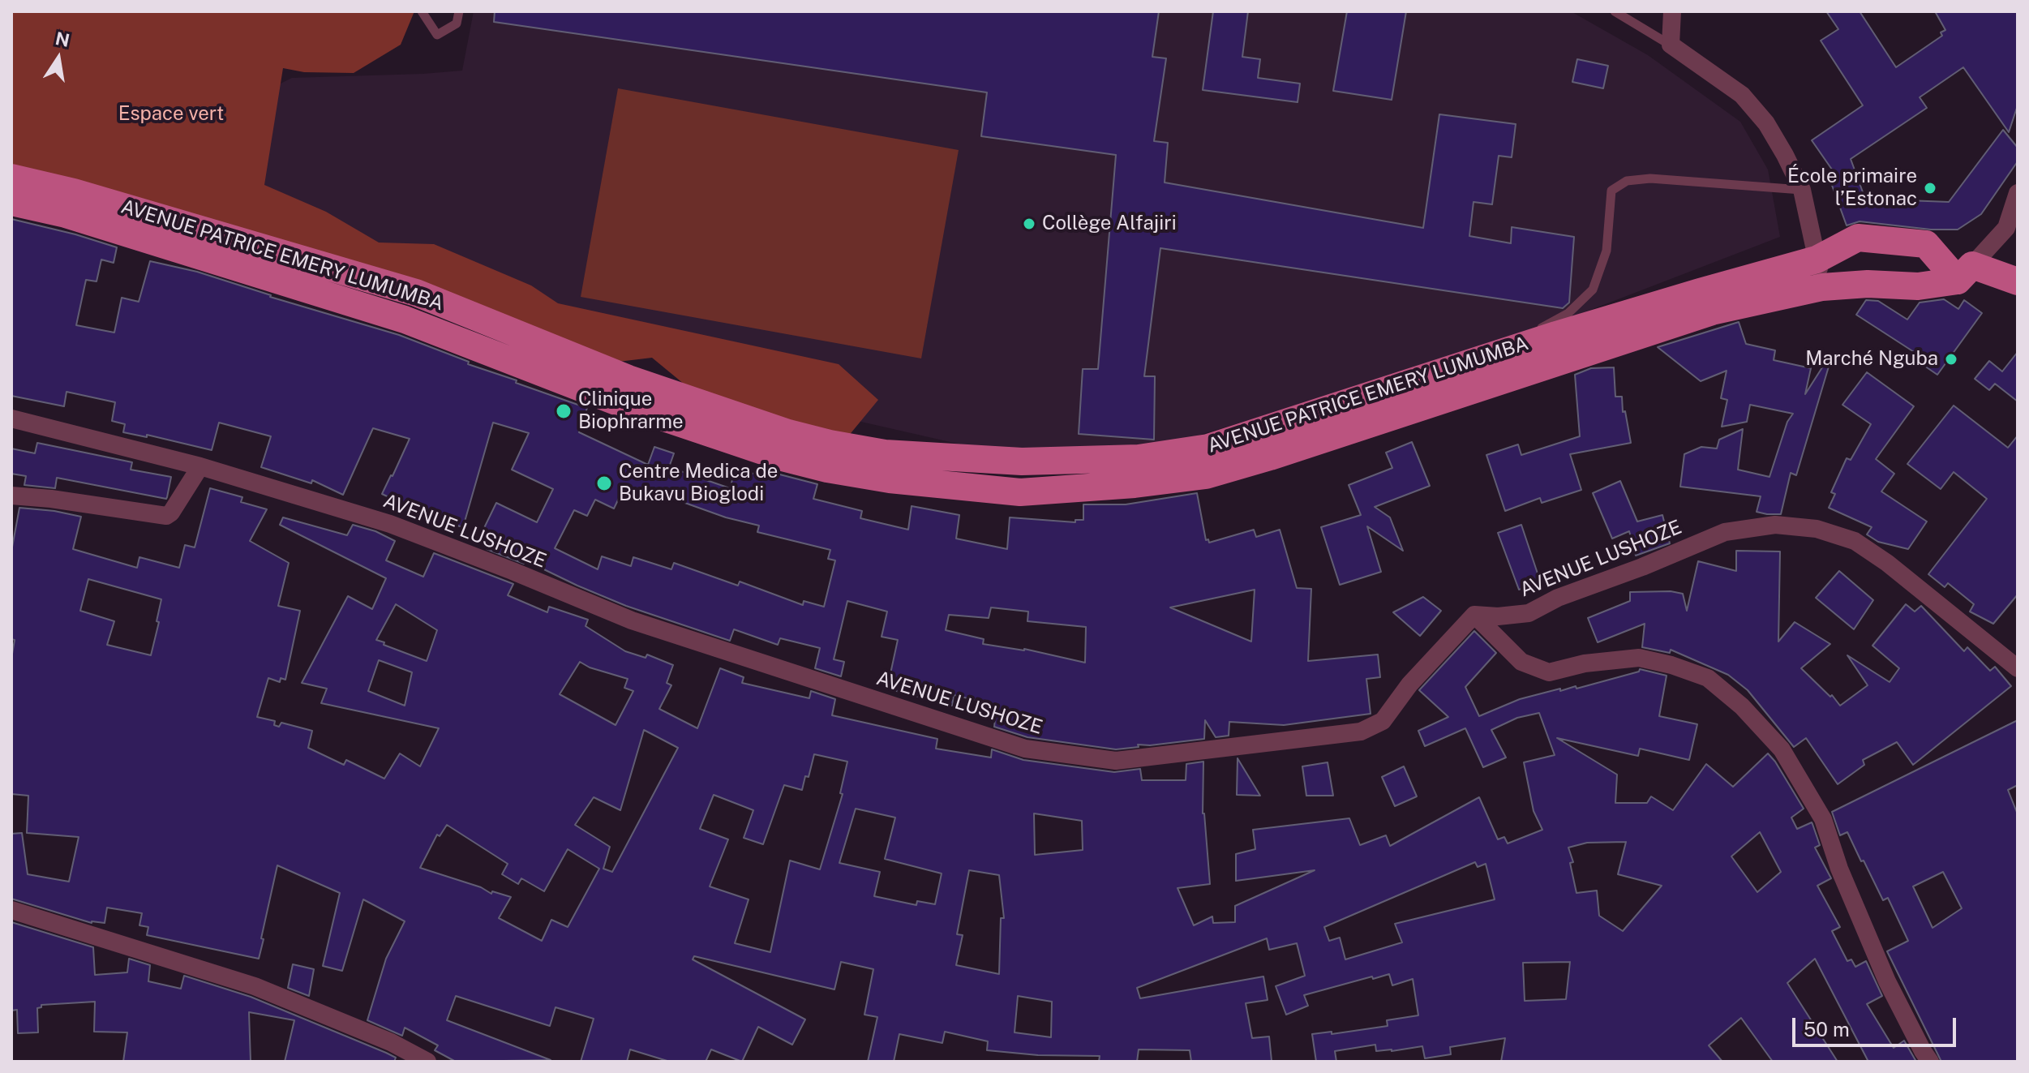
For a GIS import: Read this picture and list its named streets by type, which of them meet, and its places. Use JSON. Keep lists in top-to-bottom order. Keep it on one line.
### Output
{"streets":{"main road":["AVENUE PATRICE EMERY LUMUMBA"],"street":["AVENUE LUSHOZE"]},"parks":["Espace vert"],"places":["École primaire l’Estonac","Collège Alfajiri","Marché Nguba","Clinique Biophrarme","Centre Medica de Bukavu Bioglodi"],"scale_bar":"50 m","north":"top"}
